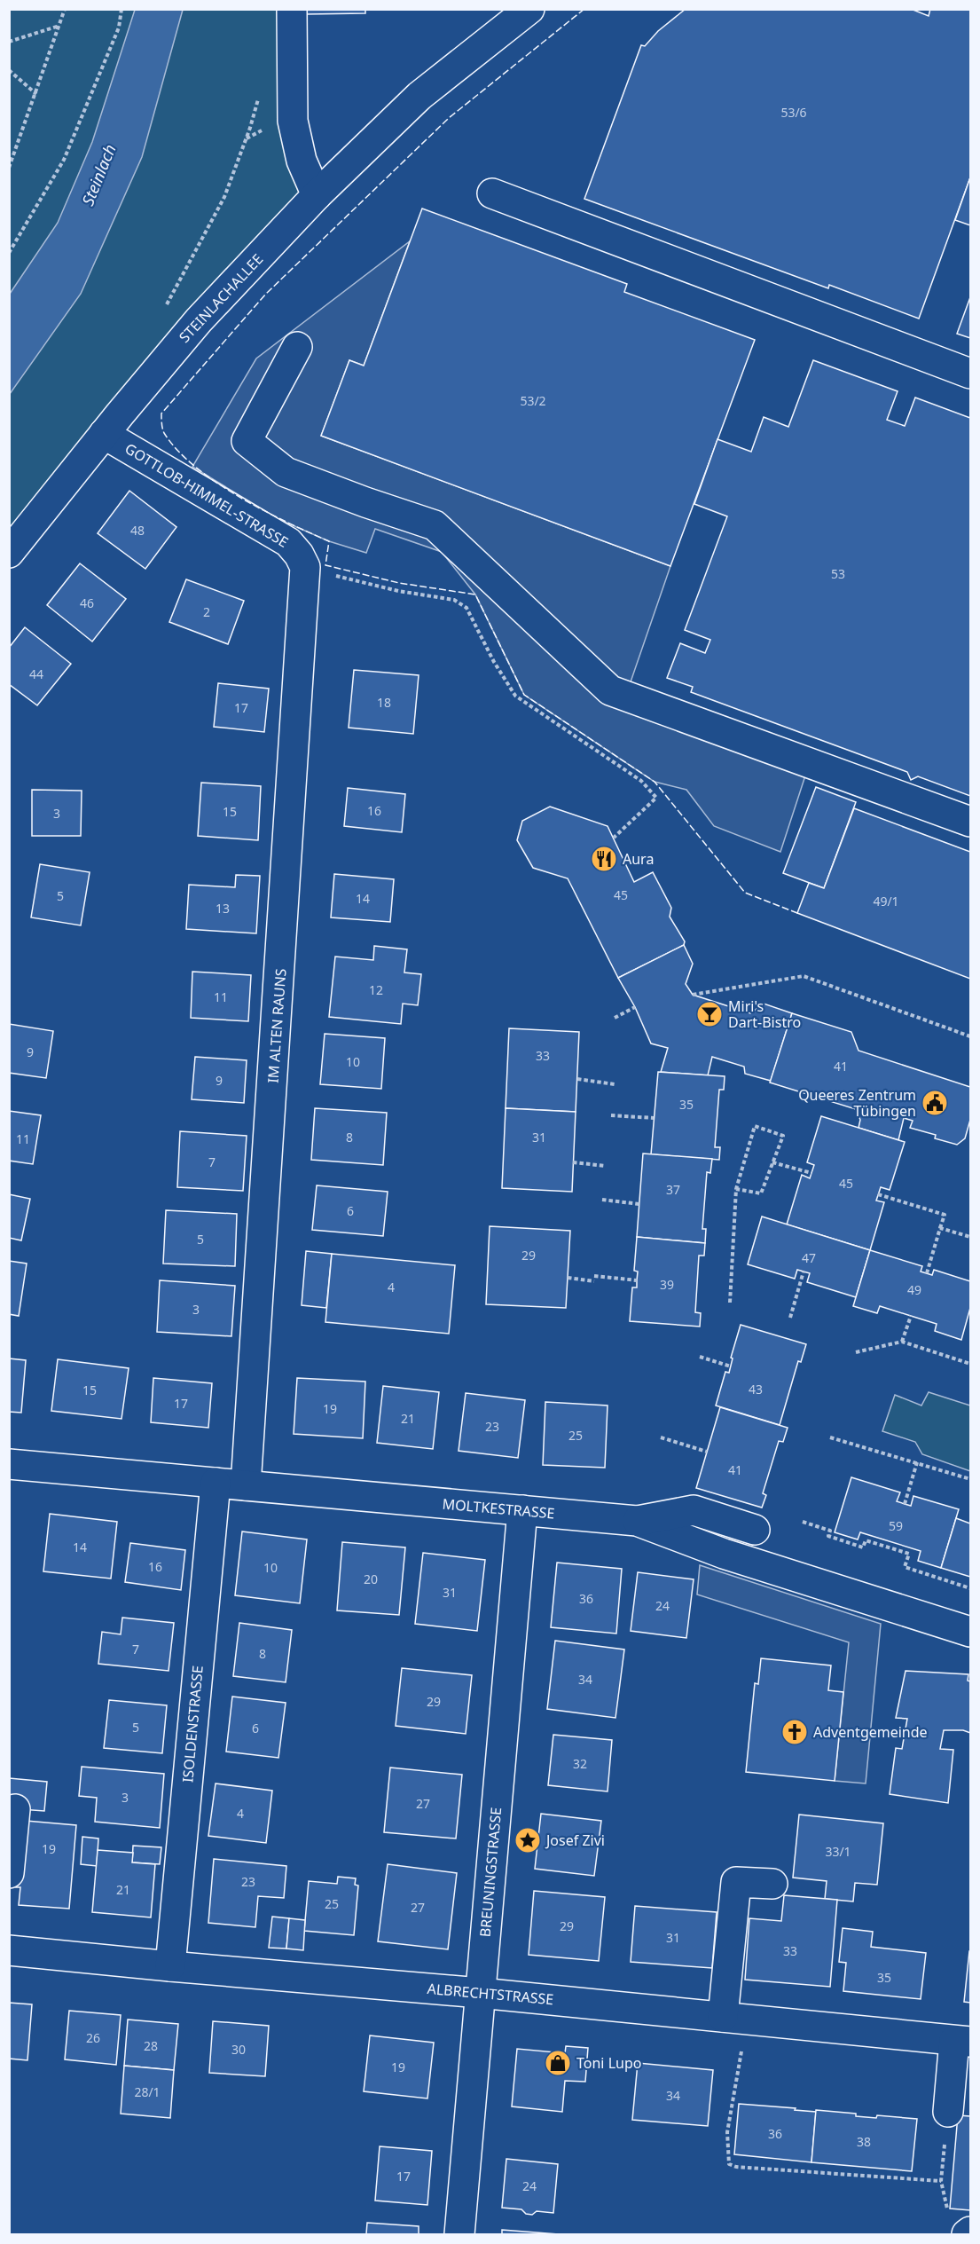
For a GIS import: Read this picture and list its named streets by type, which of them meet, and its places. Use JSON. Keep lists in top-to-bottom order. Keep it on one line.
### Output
{"streets":{"street":["STEINLACHALLEE","GOTTLOB-HIMMEL-STRASSE","IM ALTEN RAUNS","MOLTKESTRASSE","ISOLDENSTRASSE","BREUNINGSTRASSE","ALBRECHTSTRASSE"]},"crossings":[["STEINLACHALLEE","GOTTLOB-HIMMEL-STRASSE"],["GOTTLOB-HIMMEL-STRASSE","IM ALTEN RAUNS"],["IM ALTEN RAUNS","MOLTKESTRASSE"],["MOLTKESTRASSE","ISOLDENSTRASSE"],["MOLTKESTRASSE","BREUNINGSTRASSE"],["ISOLDENSTRASSE","ALBRECHTSTRASSE"],["BREUNINGSTRASSE","ALBRECHTSTRASSE"]],"water":["Steinlach"],"places":{"restaurant":["Aura"],"bar":["Miri's Dart-Bistro"],"public building":["Queeres Zentrum Tübingen"],"church":["Adventgemeinde"],"place":["Josef Zivi"],"shop":["Toni Lupo"]},"house_numbers":["53/6","53/2","48","53","46","2","44","18","17","16","15","3","45","5","14","49/1","13","12","11","9","33","10","41","9","35","8","31","11","7","45","37","6","5","29","47","39","4","49","3","43","15","17","19","21","23","25","41","59","14","16","10","20","31","36","24","7","8","34","29","5","6","32","3","27","4","19","33/1","23","21","25","27","29","31","33","35","26","28","30","19","28/1","34","36","38","17","24"]}
